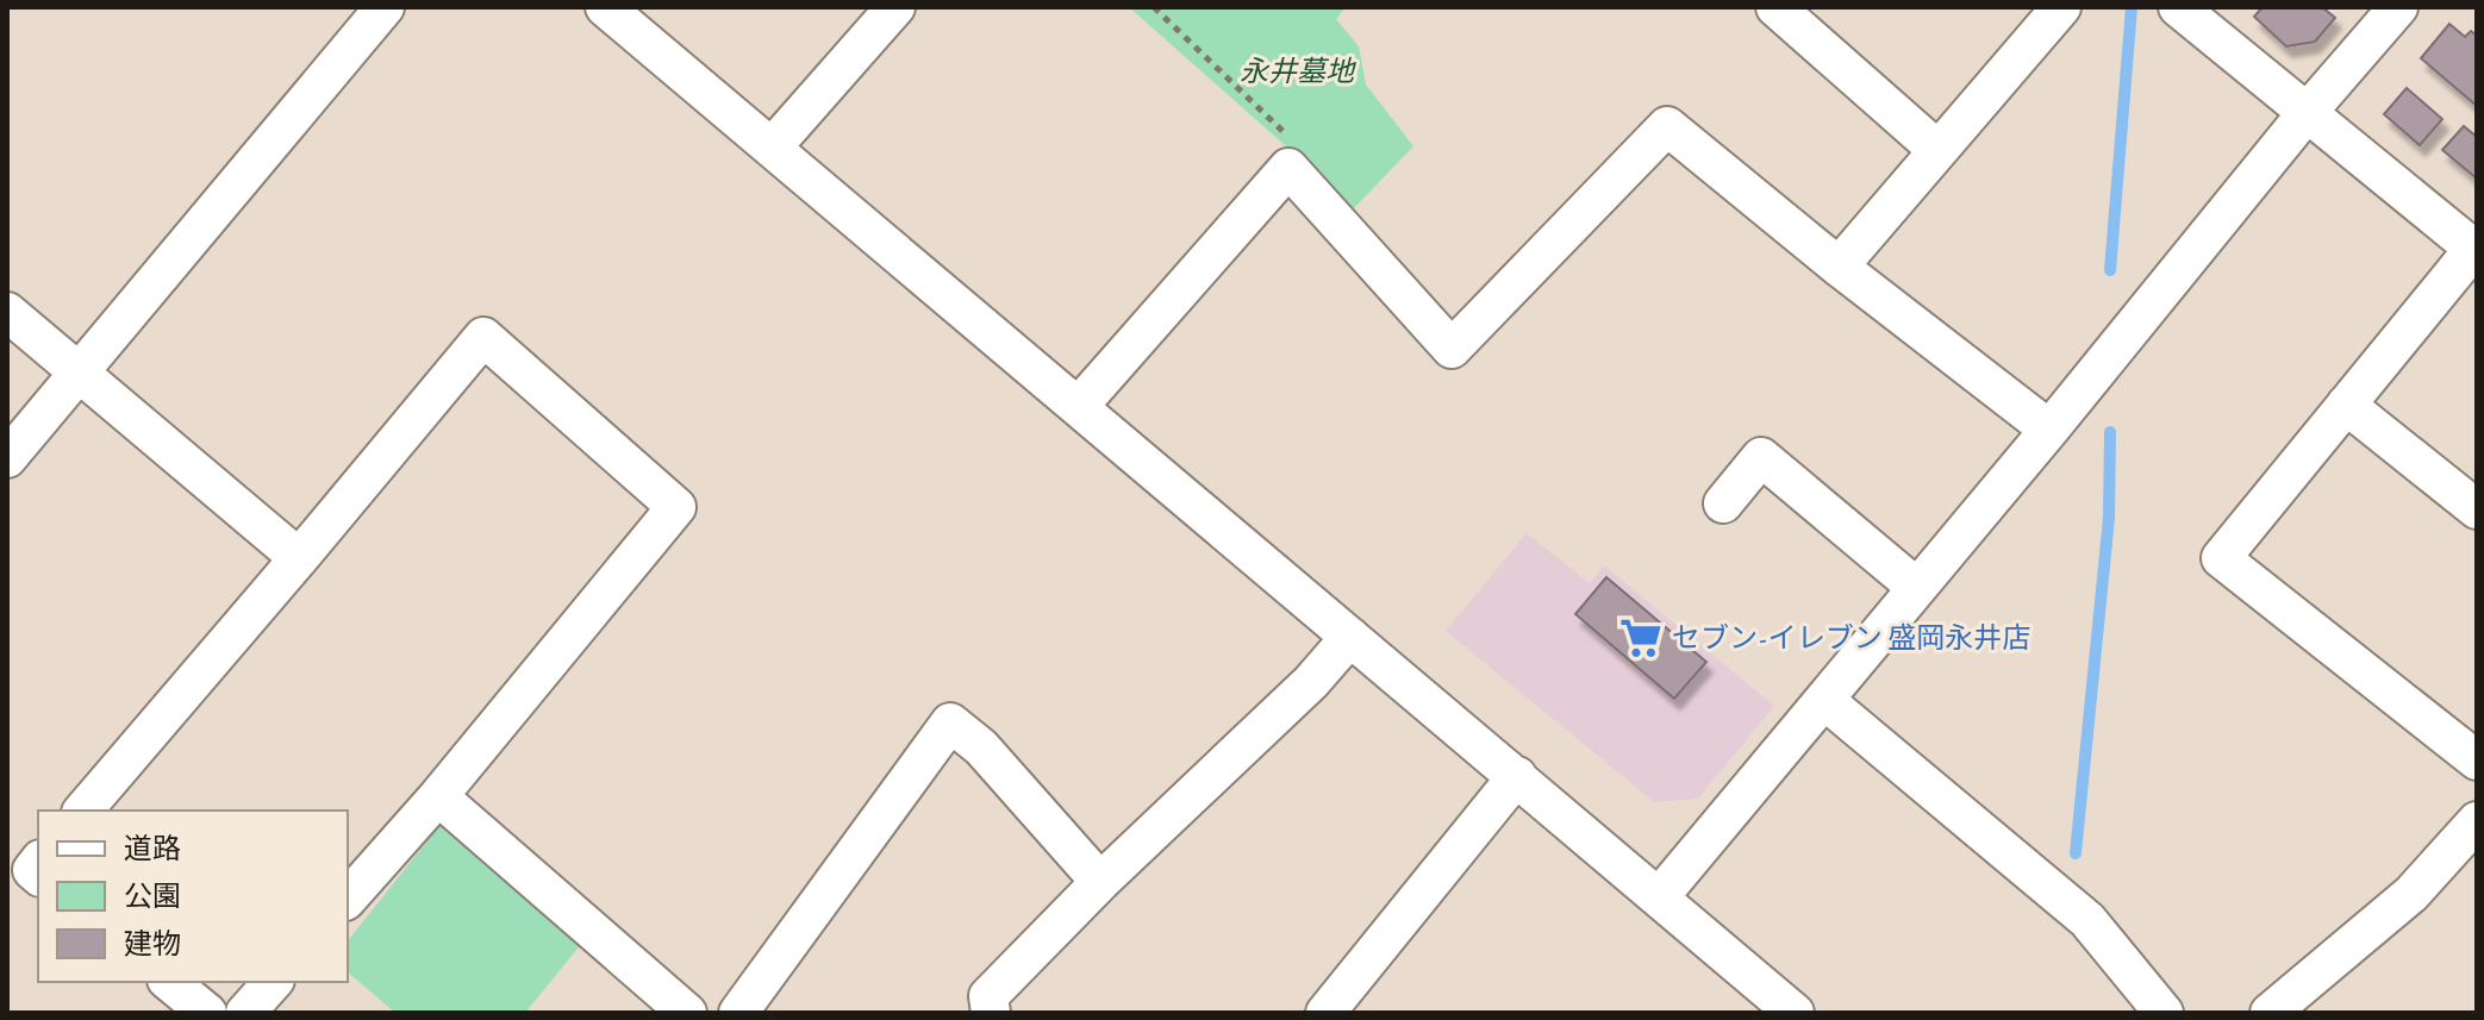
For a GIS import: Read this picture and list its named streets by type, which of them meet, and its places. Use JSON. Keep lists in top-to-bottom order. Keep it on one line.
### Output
{"parks":["永井墓地"],"places":{"supermarket":["セブン-イレブン 盛岡永井店"]},"legend":["道路","公園","建物"]}
